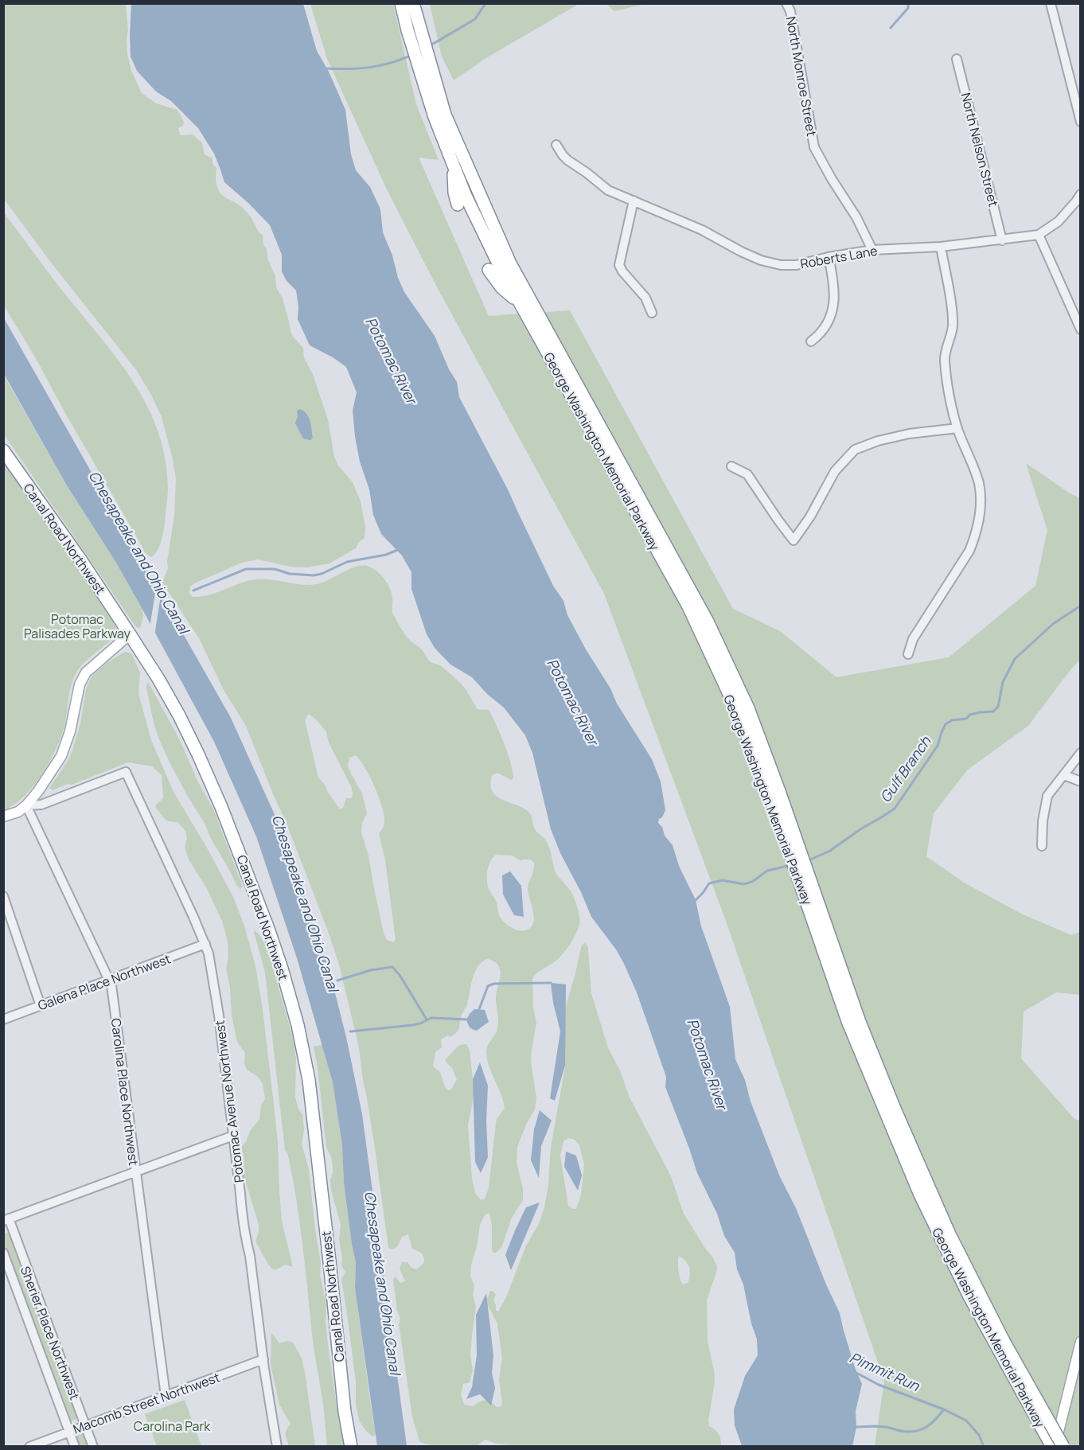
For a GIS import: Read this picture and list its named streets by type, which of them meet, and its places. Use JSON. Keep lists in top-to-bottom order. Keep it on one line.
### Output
{"streets":{"highway":["George Washington Memorial Parkway","Canal Road Northwest"],"street":["North Monroe Street","North Nelson Street","Roberts Lane","Galena Place Northwest","Carolina Place Northwest","Potomac Avenue Northwest","Sherier Place Northwest","Macomb Street Northwest"]},"crossings":[["North Monroe Street","Roberts Lane"],["North Nelson Street","Roberts Lane"],["Galena Place Northwest","Carolina Place Northwest"],["Galena Place Northwest","Potomac Avenue Northwest"],["Carolina Place Northwest","Potomac Avenue Northwest"],["Carolina Place Northwest","Macomb Street Northwest"],["Potomac Avenue Northwest","Macomb Street Northwest"],["Sherier Place Northwest","Macomb Street Northwest"]],"water":["Potomac River","Chesapeake and Ohio Canal","Gulf Branch","Pimmit Run"],"parks":["Potomac Palisades Parkway","Carolina Park"]}
